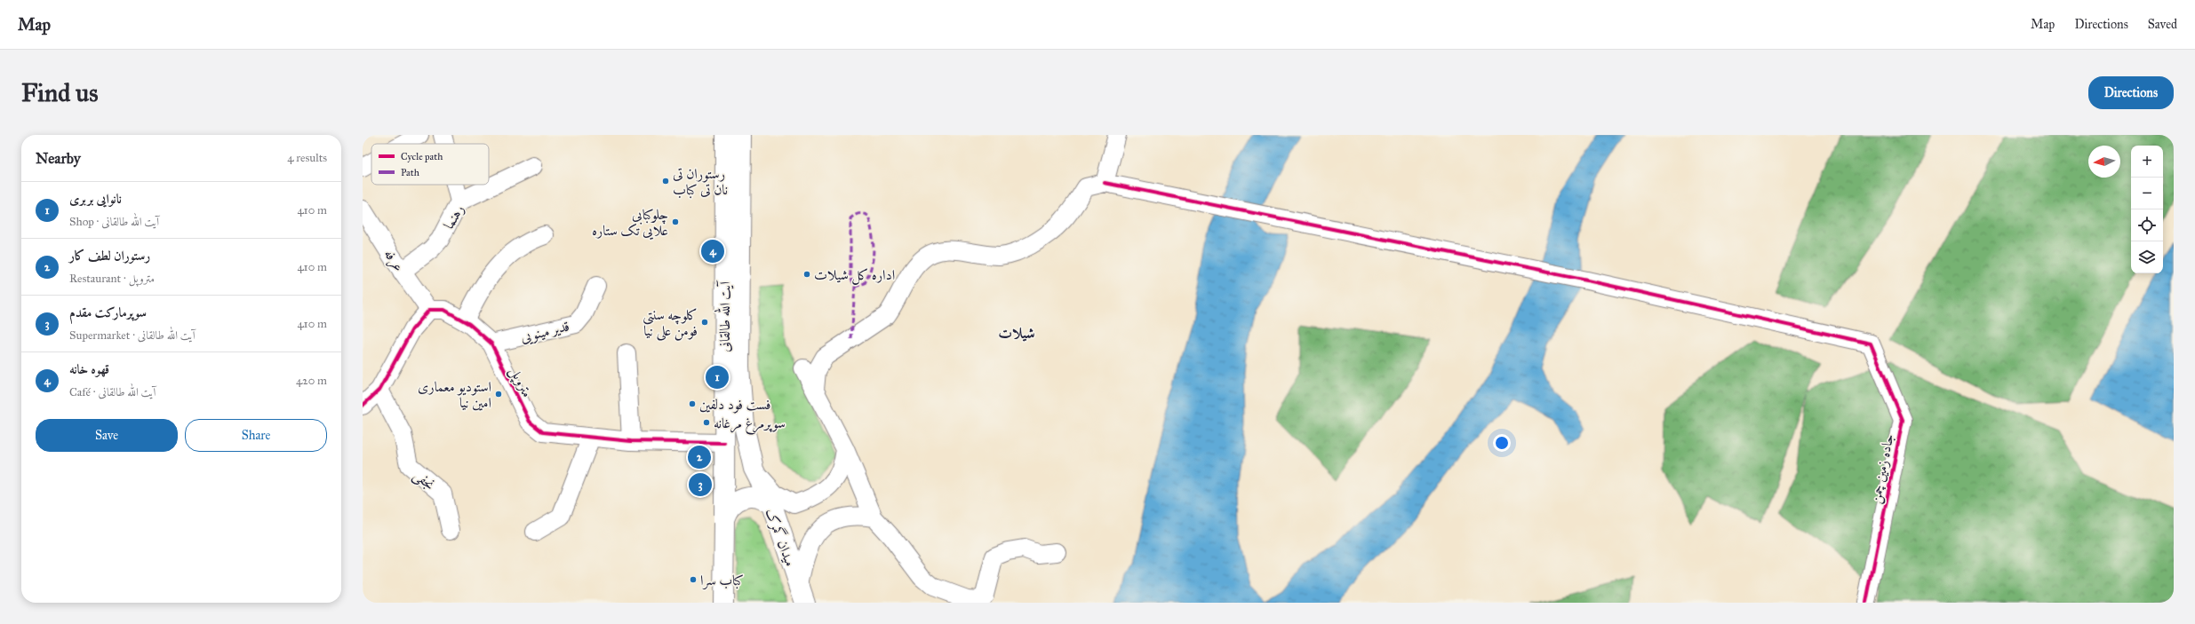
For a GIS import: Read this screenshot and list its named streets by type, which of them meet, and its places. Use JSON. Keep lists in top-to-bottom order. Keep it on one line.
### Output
{"streets":{"main road":["آیت الله طالقانی","میدان گمرک"],"street":["رهنما","عرفه","قدیر مینویی","متروپل","جاده زمین چمن","نجفی"]},"crossings":[["رهنما","عرفه"],["عرفه","متروپل"],["آیت الله طالقانی","متروپل"],["آیت الله طالقانی","میدان گمرک"],["قدیر مینویی","متروپل"]],"districts":["شیلات"],"places":["رستوران تی نان تی کباب","چلوکبابی علایی تک ستاره","اداره کل شیلات","کلوچه سنتی فومن علی نیا","استودیو معماری امین نیا","فست فود دلفین","سوپرمرغ مرغانه","کباب سرا"],"legend":["Cycle path","Path"],"north":"left","page":{"header":"Map","nav":["Map","Directions","Saved"],"buttons":["Directions",["Save","Share"]],"title":"Find us","heading":["Nearby","4 results"],"map_buttons":["+","−"],"list":[{"mark":"1","name":"نانوایی بربری","note":"Shop · آیت الله طالقانی","value":"410 m"},{"mark":"2","name":"رستوران لطف کار","note":"Restaurant · متروپل","value":"410 m"},{"mark":"3","name":"سوپرمارکت مقدم","note":"Supermarket · آیت الله طالقانی","value":"410 m"},{"mark":"4","name":"قهوه خانه","note":"Café · آیت الله طالقانی","value":"420 m"}],"pins":["4","1","2","3"]}}
